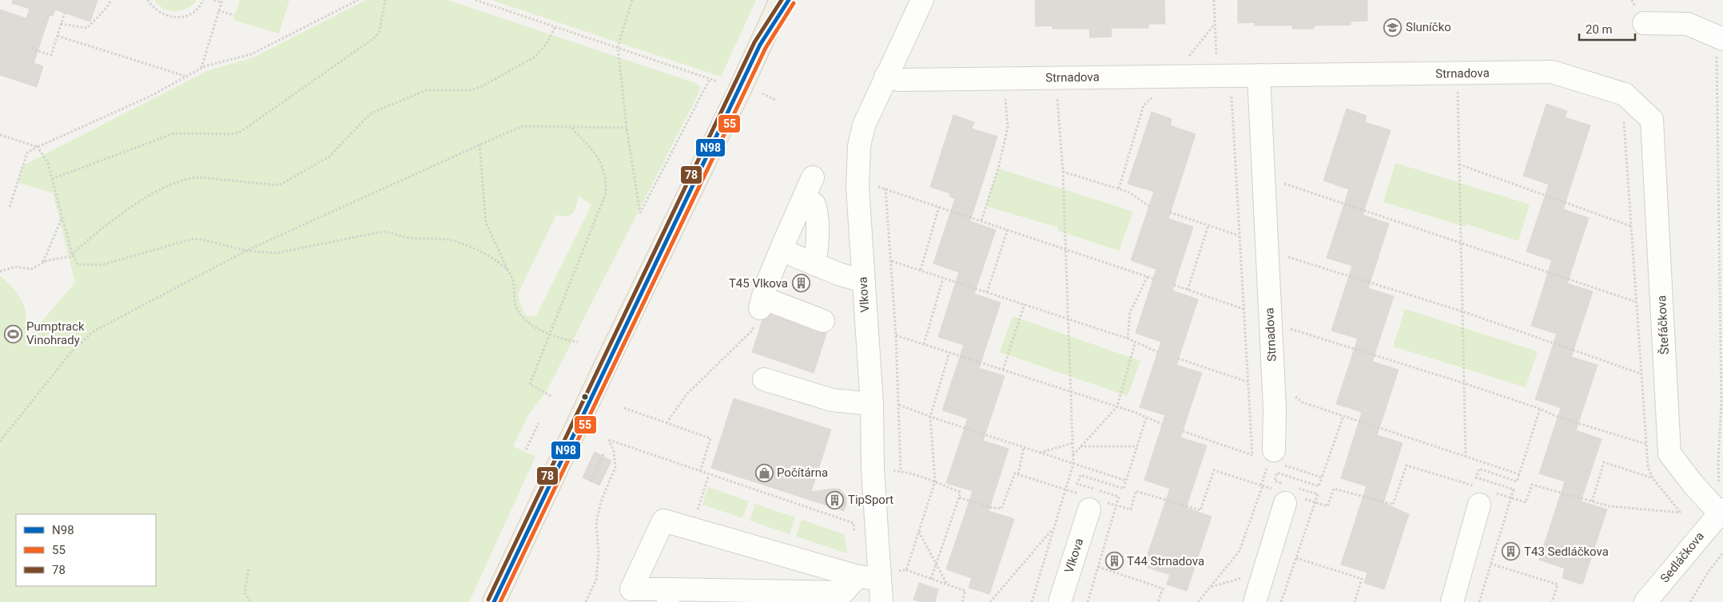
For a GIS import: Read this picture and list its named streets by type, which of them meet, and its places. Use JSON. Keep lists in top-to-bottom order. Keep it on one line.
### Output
{"streets":{"street":["Strnadova","Vlkova","Štefáčkova","Sedláčkova"]},"crossings":[["Strnadova","Vlkova"],["Strnadova","Štefáčkova"],["Štefáčkova","Sedláčkova"]],"places":{"school or university":["Sluníčko"],"building":["T45 Vlkova","TipSport","T43 Sedláčkova","T44 Strnadova"],"sports":["Pumptrack Vinohrady"],"shop":["Počítárna"]},"lines":["transit line N98","transit line 78","transit line 55"],"legend":["N98","55","78"],"scale_bar":"20 m"}
